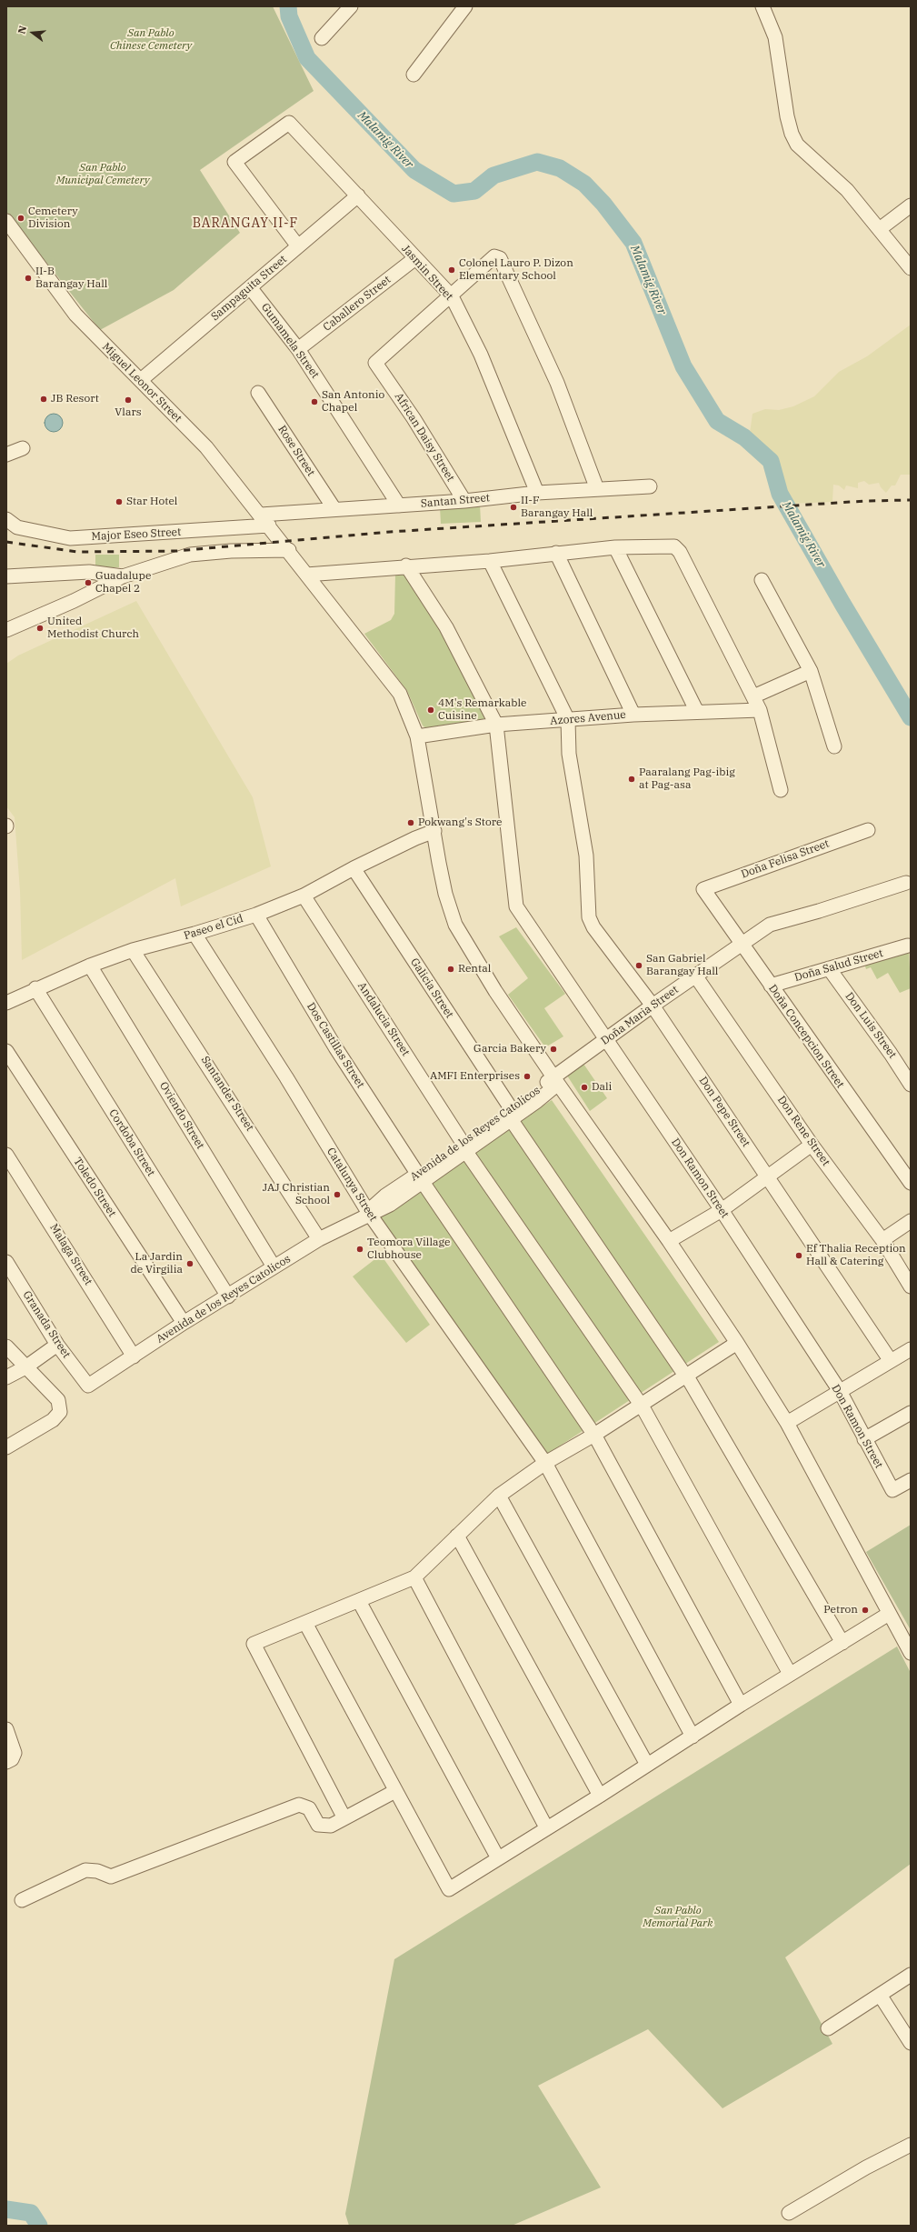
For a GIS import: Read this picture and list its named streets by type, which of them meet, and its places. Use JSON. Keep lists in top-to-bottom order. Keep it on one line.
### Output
{"streets":{"street":["Jasmin Street","Sampaguita Street","Caballero Street","Gumamela Street","Miguel Leonor Street","African Daisy Street","Rose Street","Santan Street","Major Eseo Street","Azores Avenue","Doña Felisa Street","Paseo el Cid","Doña Salud Street","Galicia Street","Doña Maria Street","Andalucia Street","Don Luis Street","Doña Concepcion Street","Dos Castillas Street","Santander Street","Don Pepe Street","Oviendo Street","Don Rene Street","Avenida de los Reyes Catolicos","Cordoba Street","Don Ramon Street","Catalunya Street","Toledo Street","Malaga Street","Granada Street"]},"crossings":[["Jasmin Street","Sampaguita Street"],["Jasmin Street","Caballero Street"],["Jasmin Street","African Daisy Street"],["Jasmin Street","Santan Street"],["Sampaguita Street","Gumamela Street"],["Sampaguita Street","Miguel Leonor Street"],["Caballero Street","Gumamela Street"],["Gumamela Street","Santan Street"],["Miguel Leonor Street","Santan Street"],["Miguel Leonor Street","Major Eseo Street"],["Miguel Leonor Street","Azores Avenue"],["Miguel Leonor Street","Paseo el Cid"],["Miguel Leonor Street","Doña Maria Street"],["Miguel Leonor Street","Avenida de los Reyes Catolicos"],["African Daisy Street","Santan Street"],["Rose Street","Santan Street"],["Azores Avenue","Don Pepe Street"],["Azores Avenue","Don Ramon Street"],["Doña Felisa Street","Doña Concepcion Street"],["Paseo el Cid","Galicia Street"],["Paseo el Cid","Andalucia Street"],["Paseo el Cid","Dos Castillas Street"],["Paseo el Cid","Santander Street"],["Paseo el Cid","Oviendo Street"],["Paseo el Cid","Cordoba Street"],["Paseo el Cid","Catalunya Street"],["Doña Salud Street","Don Luis Street"],["Doña Salud Street","Doña Concepcion Street"],["Galicia Street","Avenida de los Reyes Catolicos"],["Doña Maria Street","Doña Concepcion Street"],["Doña Maria Street","Don Pepe Street"],["Doña Maria Street","Don Rene Street"],["Doña Maria Street","Avenida de los Reyes Catolicos"],["Doña Maria Street","Don Ramon Street"],["Andalucia Street","Avenida de los Reyes Catolicos"],["Dos Castillas Street","Avenida de los Reyes Catolicos"],["Santander Street","Avenida de los Reyes Catolicos"],["Oviendo Street","Avenida de los Reyes Catolicos"],["Avenida de los Reyes Catolicos","Cordoba Street"],["Avenida de los Reyes Catolicos","Catalunya Street"],["Avenida de los Reyes Catolicos","Toledo Street"],["Avenida de los Reyes Catolicos","Malaga Street"],["Avenida de los Reyes Catolicos","Granada Street"]],"districts":["BARANGAY II-F"],"water":["Malamig River"],"parks":["San Pablo Chinese Cemetery","San Pablo Municipal Cemetery","San Pablo Memorial Park"],"places":["Cemetery Division","Colonel Lauro P. Dizon Elementary School","II-B Barangay Hall","JB Resort","Vlars","San Antonio Chapel","Star Hotel","II-F Barangay Hall","Guadalupe Chapel 2","United Methodist Church","4M's Remarkable Cuisine","Paaralang Pag-ibig at Pag-asa","Pokwang's Store","San Gabriel Barangay Hall","Rental","Garcia Bakery","AMFI Enterprises","Dali","JAJ Christian School","Teomora Village Clubhouse","Ef Thalia Reception Hall & Catering","La Jardin de Virgilia","Petron"],"north":"left"}
